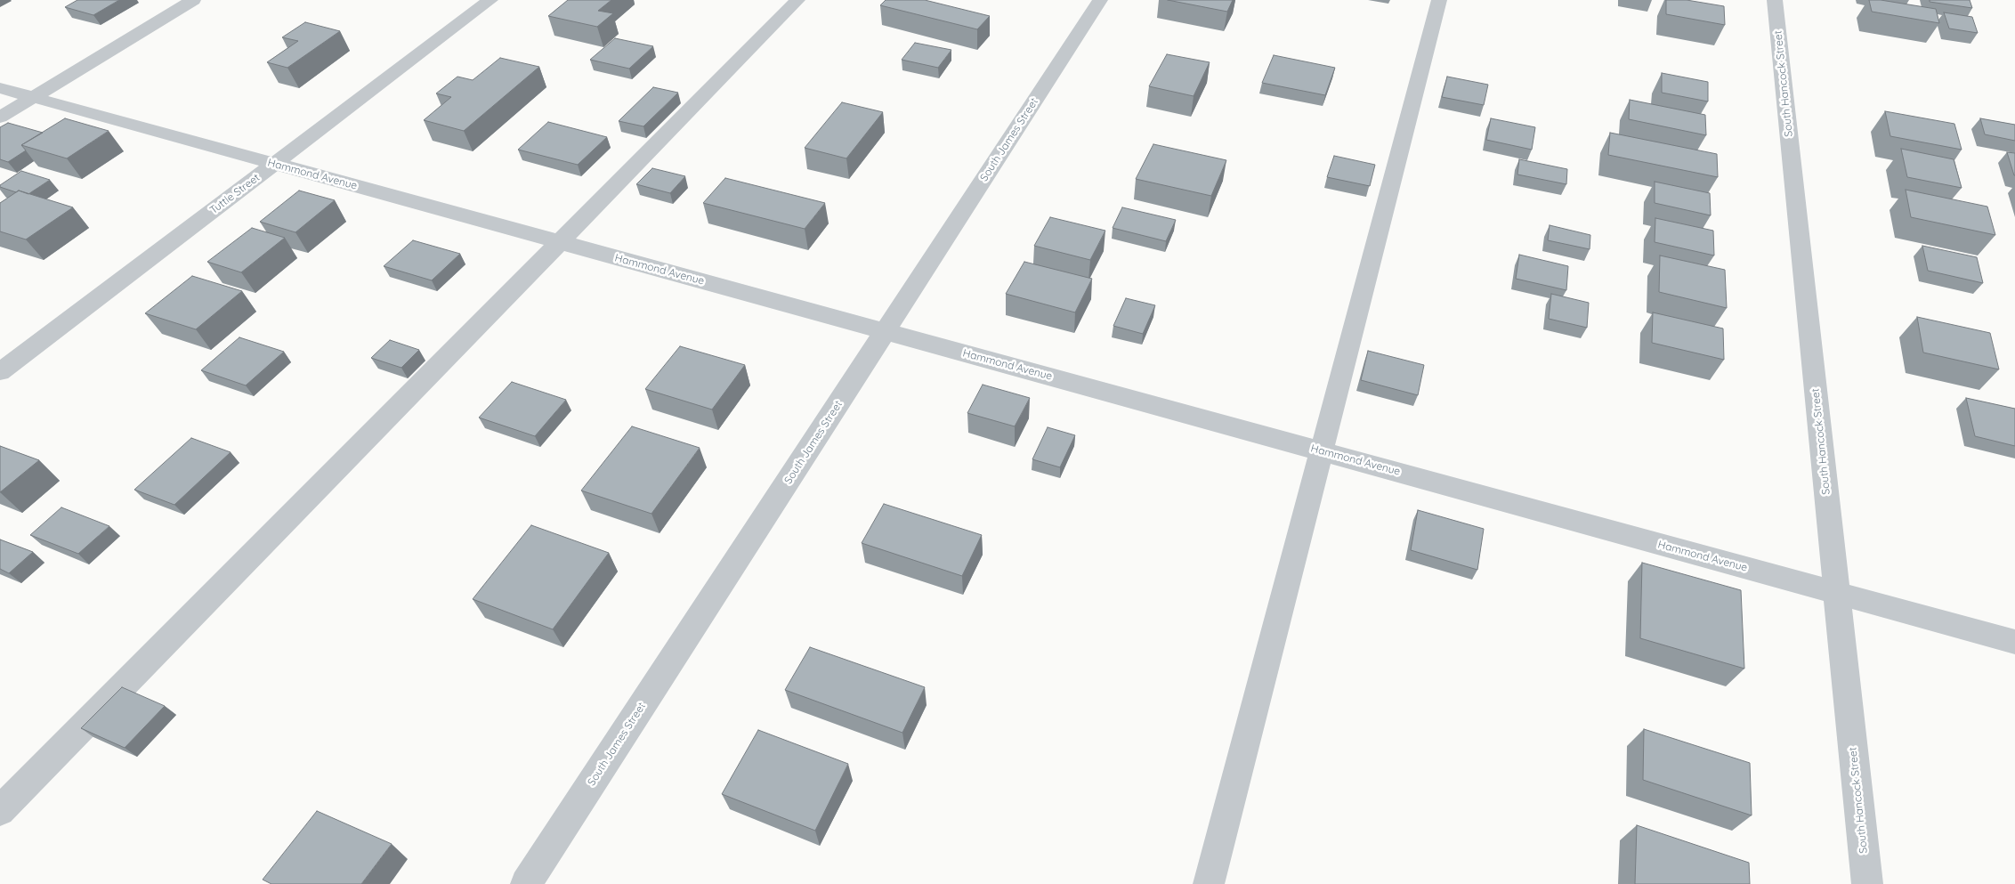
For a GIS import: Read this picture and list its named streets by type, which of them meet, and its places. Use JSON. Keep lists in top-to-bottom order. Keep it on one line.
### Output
{"streets":{"street":["South Hancock Street","South James Street","Hammond Avenue","Tuttle Street"]},"crossings":[["South Hancock Street","Hammond Avenue"],["South James Street","Hammond Avenue"],["Hammond Avenue","Tuttle Street"]]}
